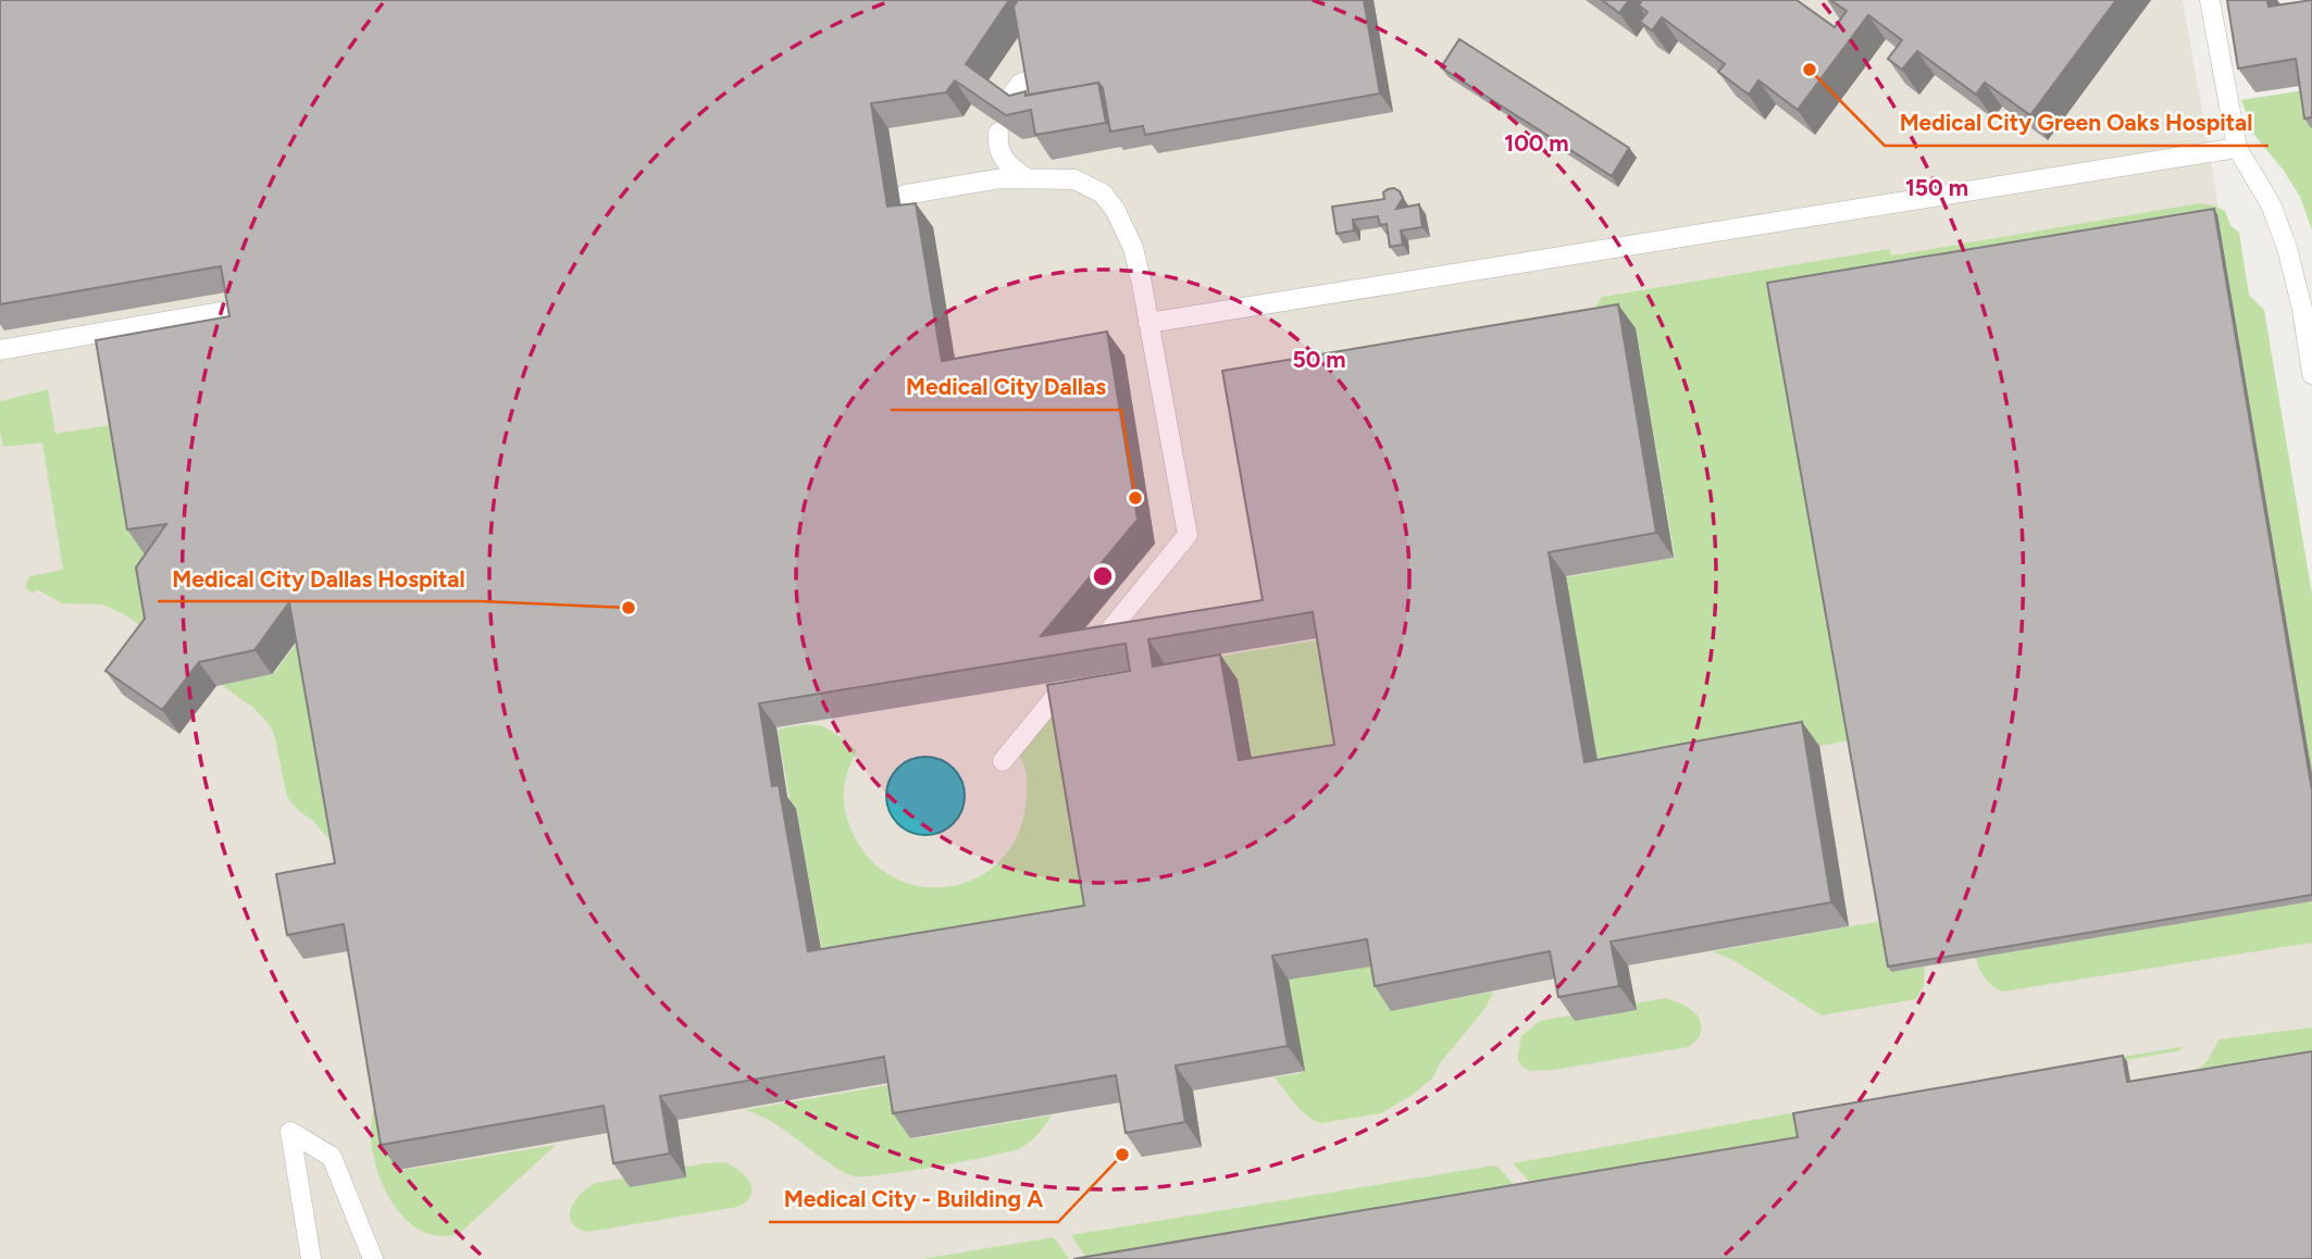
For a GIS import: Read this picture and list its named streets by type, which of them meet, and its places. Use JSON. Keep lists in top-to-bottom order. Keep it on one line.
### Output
{"places":["Medical City Green Oaks Hospital","Medical City Dallas","Medical City Dallas Hospital","Medical City - Building A"],"rings":["100 m","150 m","50 m"]}
